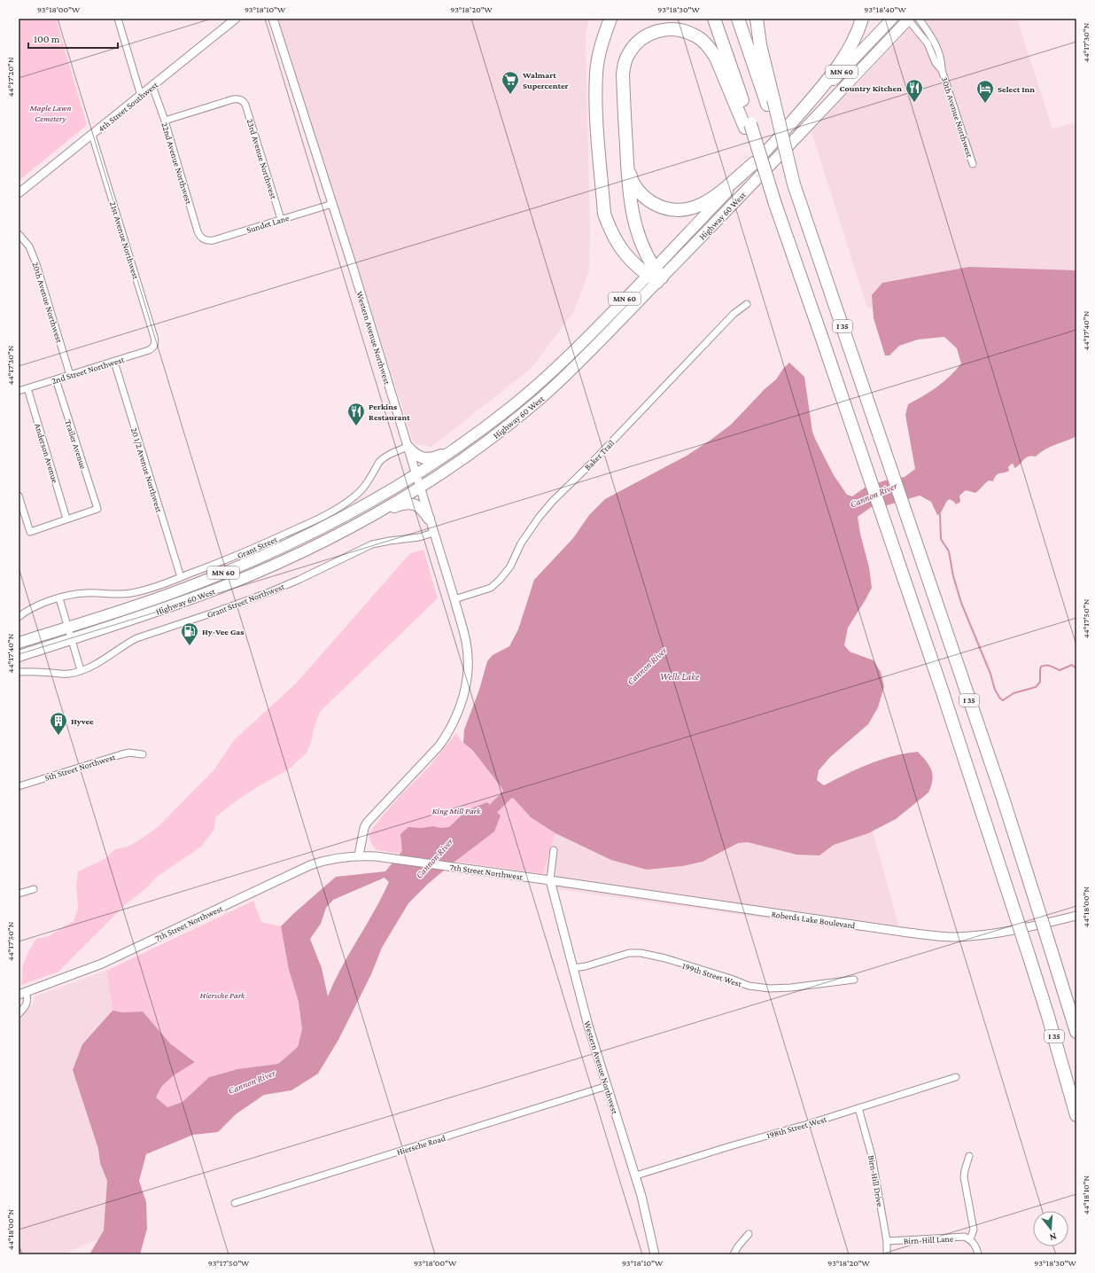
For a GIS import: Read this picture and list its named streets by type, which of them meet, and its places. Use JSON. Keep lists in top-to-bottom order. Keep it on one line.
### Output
{"streets":{"highway":["I 35"],"main road":["MN 60","Highway 60 West"],"street":["4th Street Southwest","30th Avenue Northwest","23rd Avenue Northwest","22nd Avenue Northwest","Sundet Lane","21st Avenue Northwest","20th Avenue Northwest","Western Avenue Northwest","2nd Street Northwest","Trailer Avenue","Anderson Avenue","Baker Trail","20 1/2 Avenue Northwest","Grant Street","Grant Street Northwest","5th Street Northwest","7th Street Northwest","Roberds Lake Boulevard","199th Street West","198th Street West","Hiersche Road","Birn-Hill Drive","Birn-Hill Lane"]},"crossings":[["4th Street Southwest","22nd Avenue Northwest"],["4th Street Southwest","21st Avenue Northwest"],["30th Avenue Northwest","Highway 60 West"],["23rd Avenue Northwest","22nd Avenue Northwest"],["23rd Avenue Northwest","Sundet Lane"],["22nd Avenue Northwest","Sundet Lane"],["Highway 60 West","Western Avenue Northwest"],["Sundet Lane","Western Avenue Northwest"],["21st Avenue Northwest","2nd Street Northwest"],["20th Avenue Northwest","2nd Street Northwest"],["Western Avenue Northwest","Baker Trail"],["Western Avenue Northwest","Grant Street"],["Western Avenue Northwest","Grant Street Northwest"],["Western Avenue Northwest","7th Street Northwest"],["Western Avenue Northwest","Roberds Lake Boulevard"],["Western Avenue Northwest","199th Street West"],["Western Avenue Northwest","198th Street West"],["Western Avenue Northwest","Hiersche Road"],["2nd Street Northwest","Trailer Avenue"],["2nd Street Northwest","Anderson Avenue"],["2nd Street Northwest","20 1/2 Avenue Northwest"],["Trailer Avenue","Anderson Avenue"],["20 1/2 Avenue Northwest","Grant Street"],["7th Street Northwest","Roberds Lake Boulevard"],["198th Street West","Birn-Hill Drive"],["Birn-Hill Drive","Birn-Hill Lane"]],"water":["Cannon River","Wells Lake"],"parks":["Maple Lawn Cemetery","King Mill Park","Hiersche Park"],"places":{"supermarket":["Walmart Supercenter"],"restaurant":["Country Kitchen","Perkins Restaurant"],"hotel":["Select Inn"],"fuel station":["Hy-Vee Gas"],"building":["Hyvee"]},"scale_bar":"100 m","north":"bottom","coordinates":["93°18'00\"W","93°18'10\"W","93°18'20\"W","93°18'30\"W","93°18'40\"W","44°17'30\"N","44°17'20\"N","44°17'40\"N","44°17'50\"N","44°18'00\"N","44°18'10\"N","93°17'50\"W"]}
